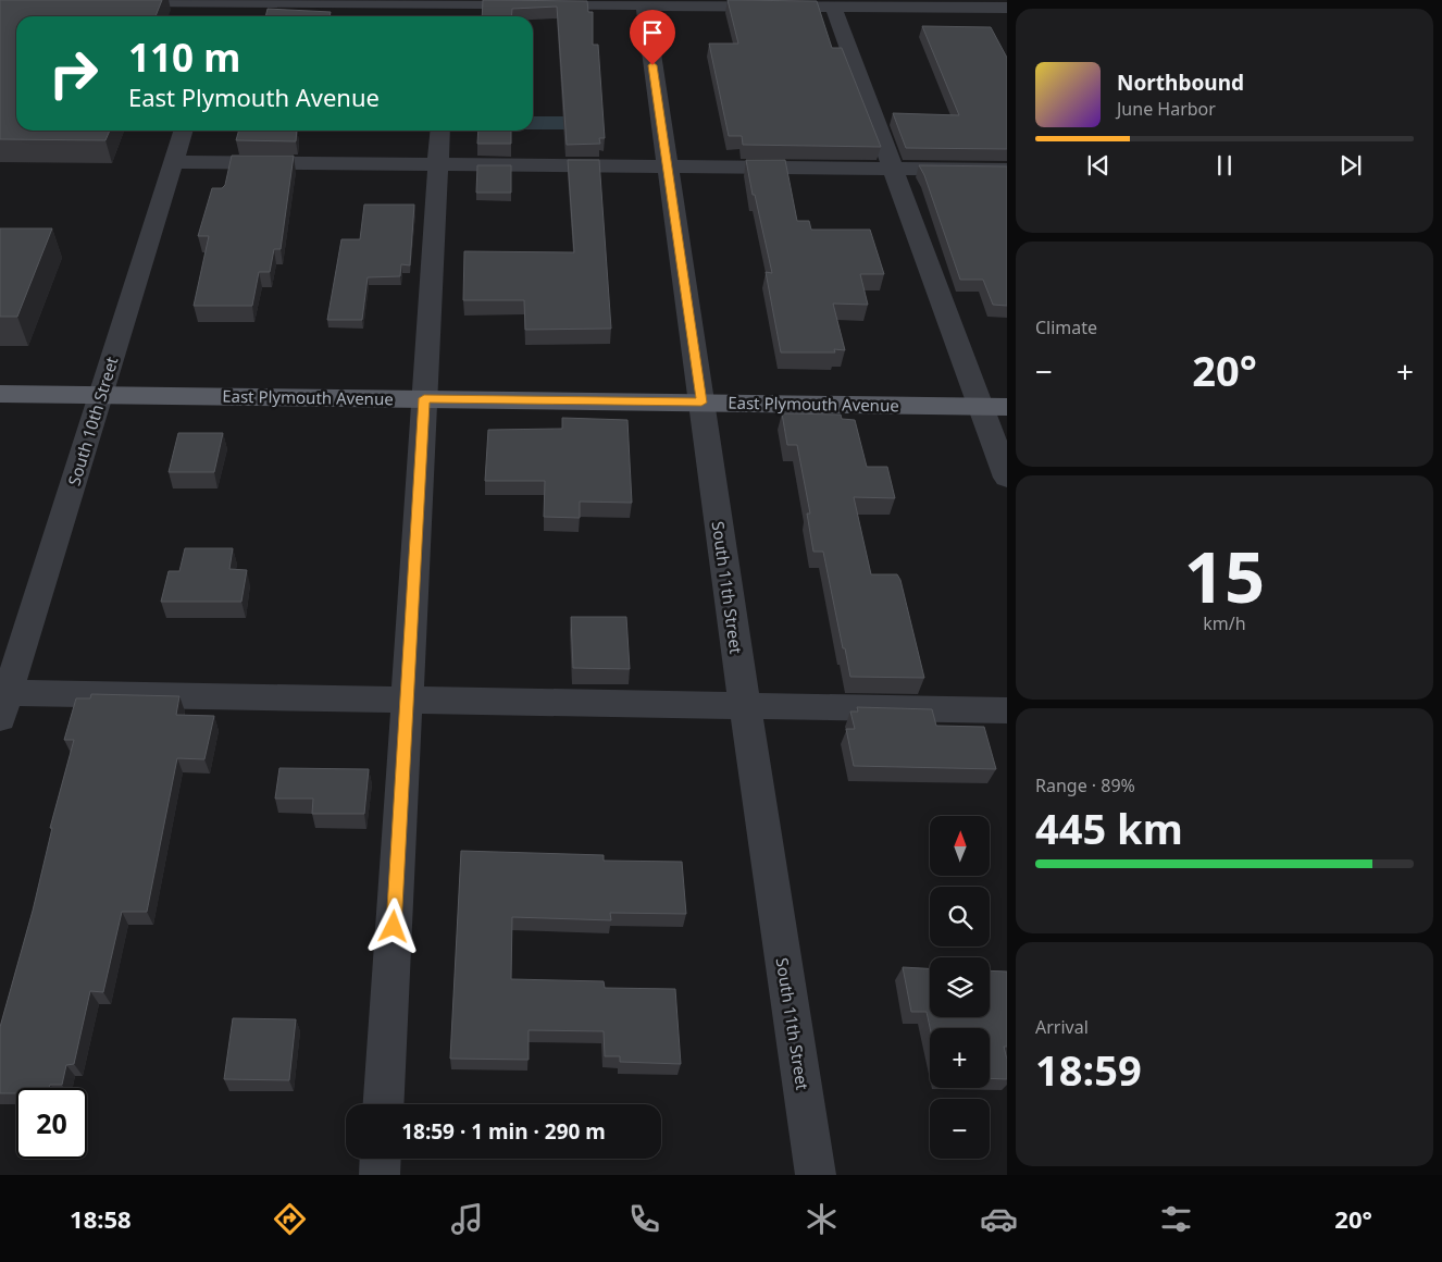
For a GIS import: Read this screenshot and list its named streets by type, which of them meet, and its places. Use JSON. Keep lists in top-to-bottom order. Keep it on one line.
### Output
{"streets":{"main road":["East Plymouth Avenue"],"street":["South 10th Street","South 11th Street"]},"crossings":[["East Plymouth Avenue","South 10th Street"],["East Plymouth Avenue","South 11th Street"]],"north":"top","page":{"turn":["110 m","East Plymouth Avenue"],"song":["Northbound","June Harbor"],"tile":["Climate",["15","km/h"],["Range · 89%","445 km"],["Arrival","18:59"]],"heat":["−","20°","+"],"map_buttons":["+","−"],"limit":"20","trip":"18:59 · 1 min · 290 m","tabs":["18:58","20°"]}}
